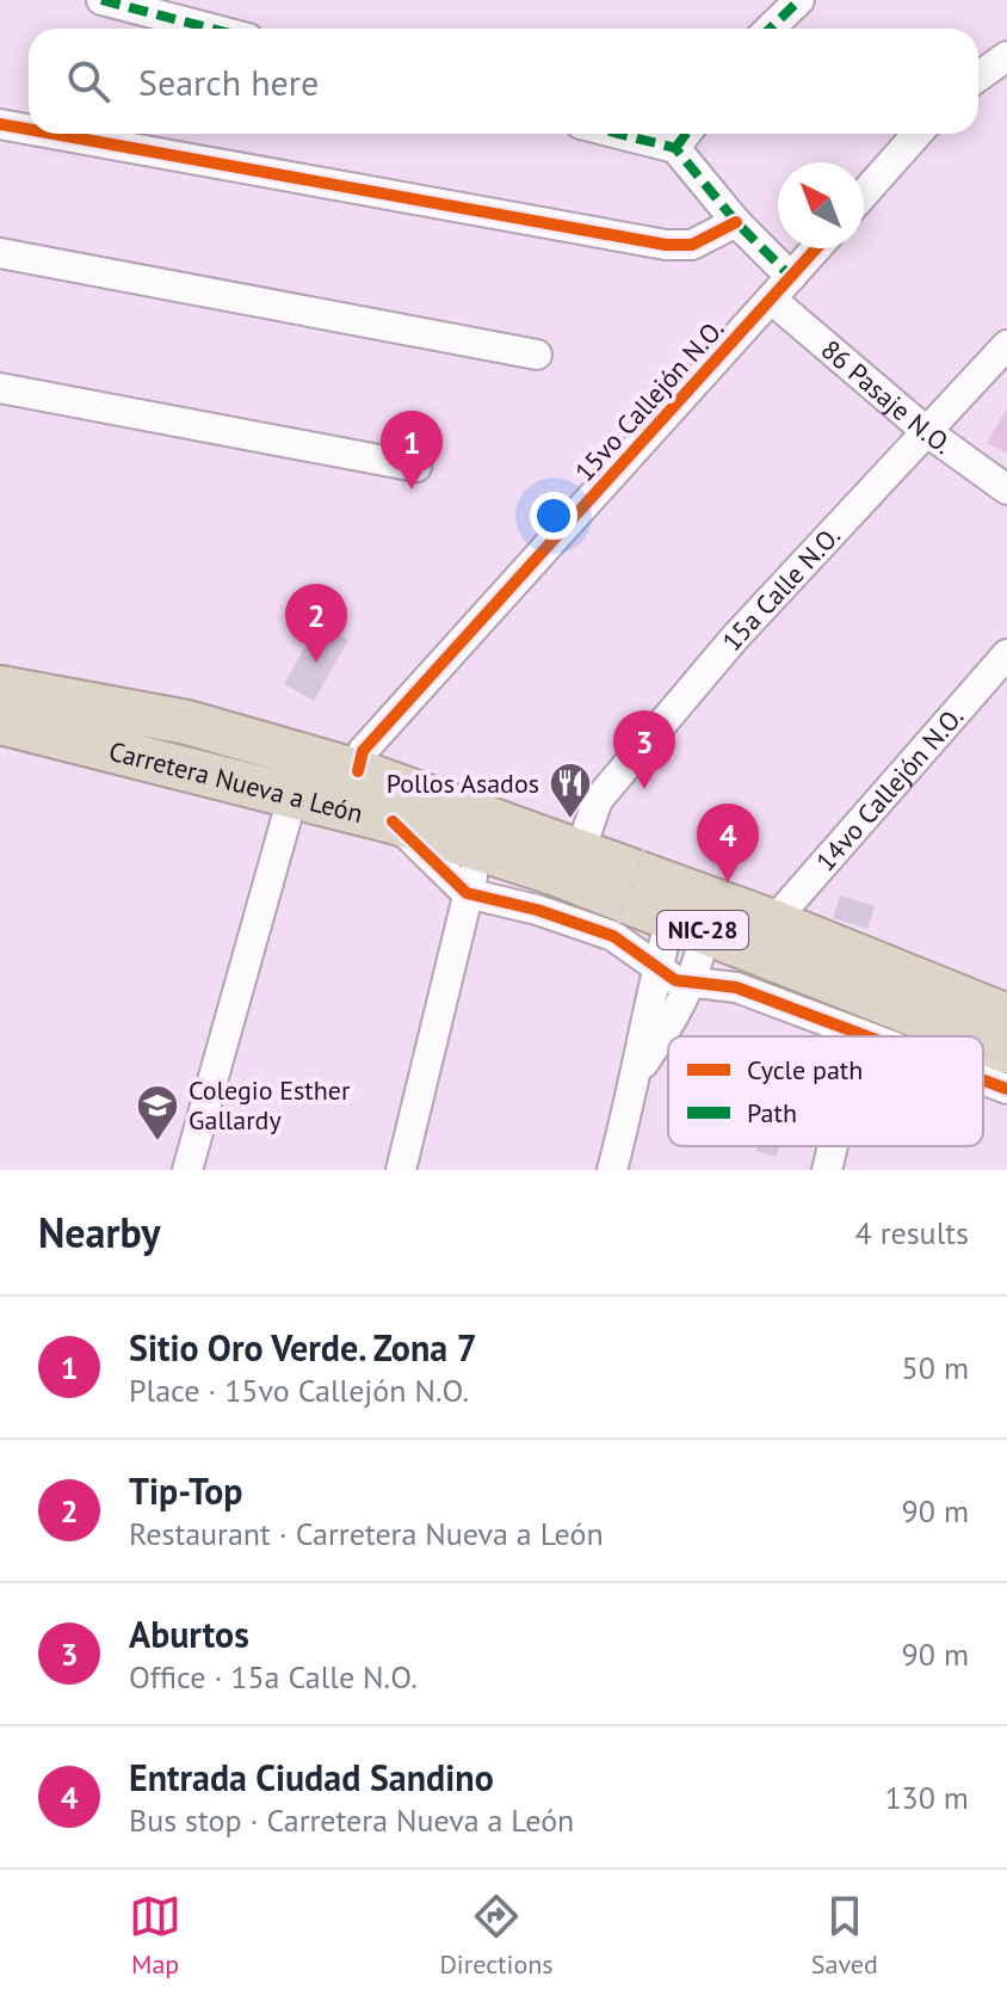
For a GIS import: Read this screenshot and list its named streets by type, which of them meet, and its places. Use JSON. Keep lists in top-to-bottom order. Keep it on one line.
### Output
{"streets":{"highway":["Carretera Nueva a León","NIC-28"],"street":["86 Pasaje N.O.","15vo Callejón N.O.","15a Calle N.O.","14vo Callejón N.O."]},"crossings":[["86 Pasaje N.O.","15vo Callejón N.O."],["86 Pasaje N.O.","15a Calle N.O."],["15vo Callejón N.O.","Carretera Nueva a León"],["15a Calle N.O.","Carretera Nueva a León"],["Carretera Nueva a León","14vo Callejón N.O."]],"places":{"restaurant":["Pollos Asados"],"school or university":["Colegio Esther Gallardy"]},"legend":["Cycle path","Path"],"north":"top left","page":{"search":"Search here","pins":["1","2","3","4"],"heading":["Nearby","4 results"],"list":[{"mark":"1","name":"Sitio Oro Verde. Zona 7","note":"Place · 15vo Callejón N.O.","value":"50 m"},{"mark":"2","name":"Tip-Top","note":"Restaurant · Carretera Nueva a León","value":"90 m"},{"mark":"3","name":"Aburtos","note":"Office · 15a Calle N.O.","value":"90 m"},{"mark":"4","name":"Entrada Ciudad Sandino","note":"Bus stop · Carretera Nueva a León","value":"130 m"}],"nav":["Map","Directions","Saved"]}}
